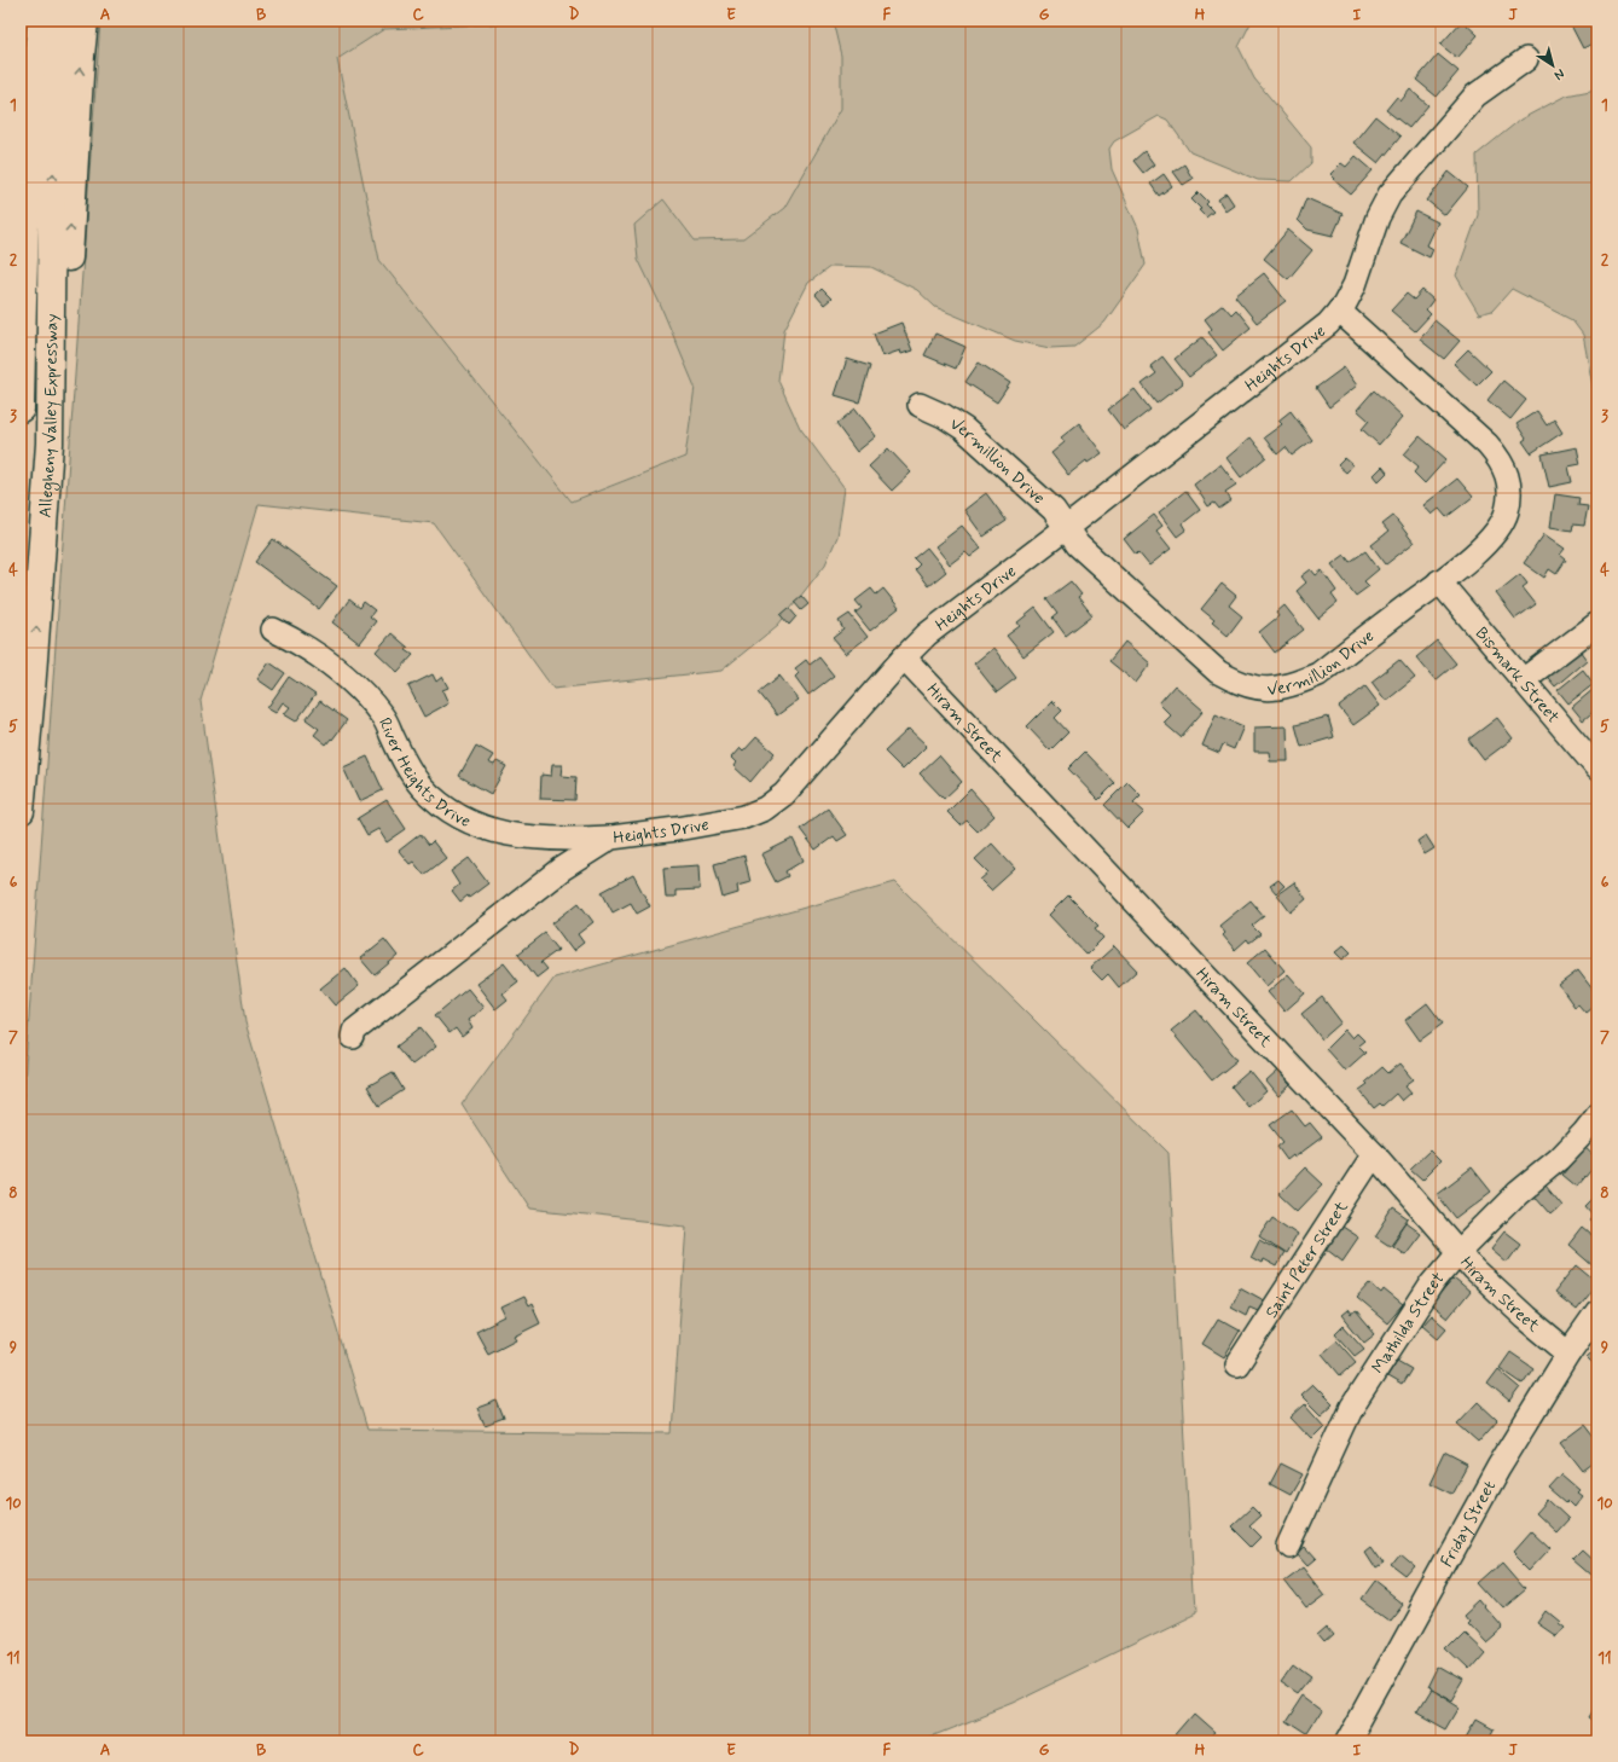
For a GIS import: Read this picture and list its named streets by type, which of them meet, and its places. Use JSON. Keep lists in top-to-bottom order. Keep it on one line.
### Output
{"streets":{"highway":["Allegheny Valley Expressway"],"street":["Heights Drive","Vermillion Drive","Bismark Street","Hiram Street","River Heights Drive","Saint Peter Street","Mathilda Street","Friday Street"]},"crossings":[["Heights Drive","Vermillion Drive"],["Heights Drive","Hiram Street"],["Heights Drive","River Heights Drive"],["Vermillion Drive","Bismark Street"],["Hiram Street","Saint Peter Street"],["Hiram Street","Mathilda Street"],["Hiram Street","Friday Street"]],"north":"bottom right","grid":{"columns":["A","B","C","D","E","F","G","H","I","J"],"rows":["1","2","3","4","5","6","7","8","9","10","11"]}}
